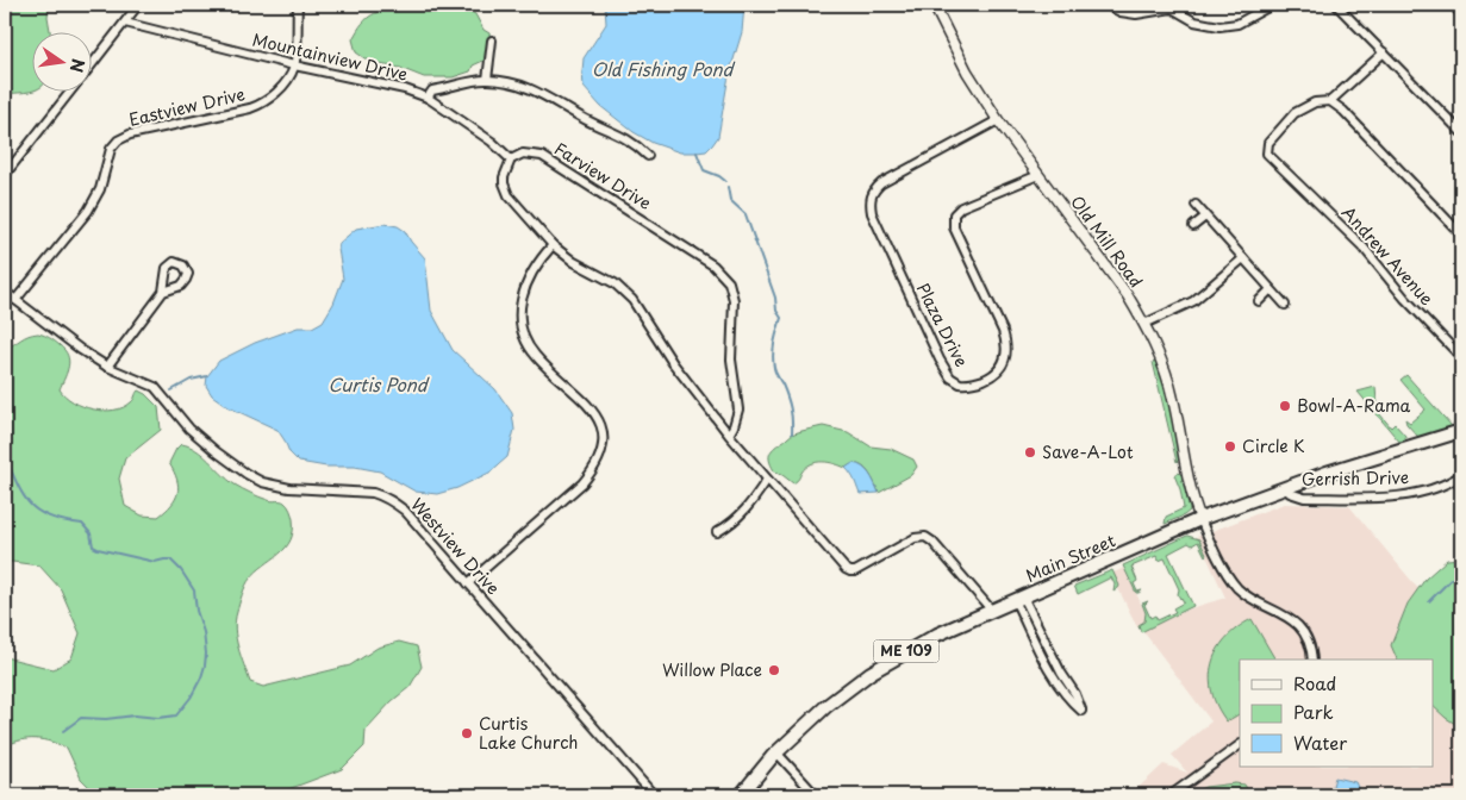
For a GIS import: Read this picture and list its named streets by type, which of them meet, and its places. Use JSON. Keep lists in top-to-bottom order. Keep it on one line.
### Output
{"streets":{"highway":["Main Street","ME 109"],"street":["Mountainview Drive","Eastview Drive","Farview Drive","Old Mill Road","Andrew Avenue","Plaza Drive","Gerrish Drive","Westview Drive"]},"crossings":[["Mountainview Drive","Eastview Drive"],["Mountainview Drive","Farview Drive"],["Eastview Drive","Westview Drive"],["Old Mill Road","Plaza Drive"],["Old Mill Road","Main Street"],["Gerrish Drive","Main Street"]],"water":["Old Fishing Pond","Curtis Pond"],"places":["Bowl-A-Rama","Circle K","Save-A-Lot","Willow Place","Curtis Lake Church"],"legend":["Road","Park","Water"],"north":"right"}
